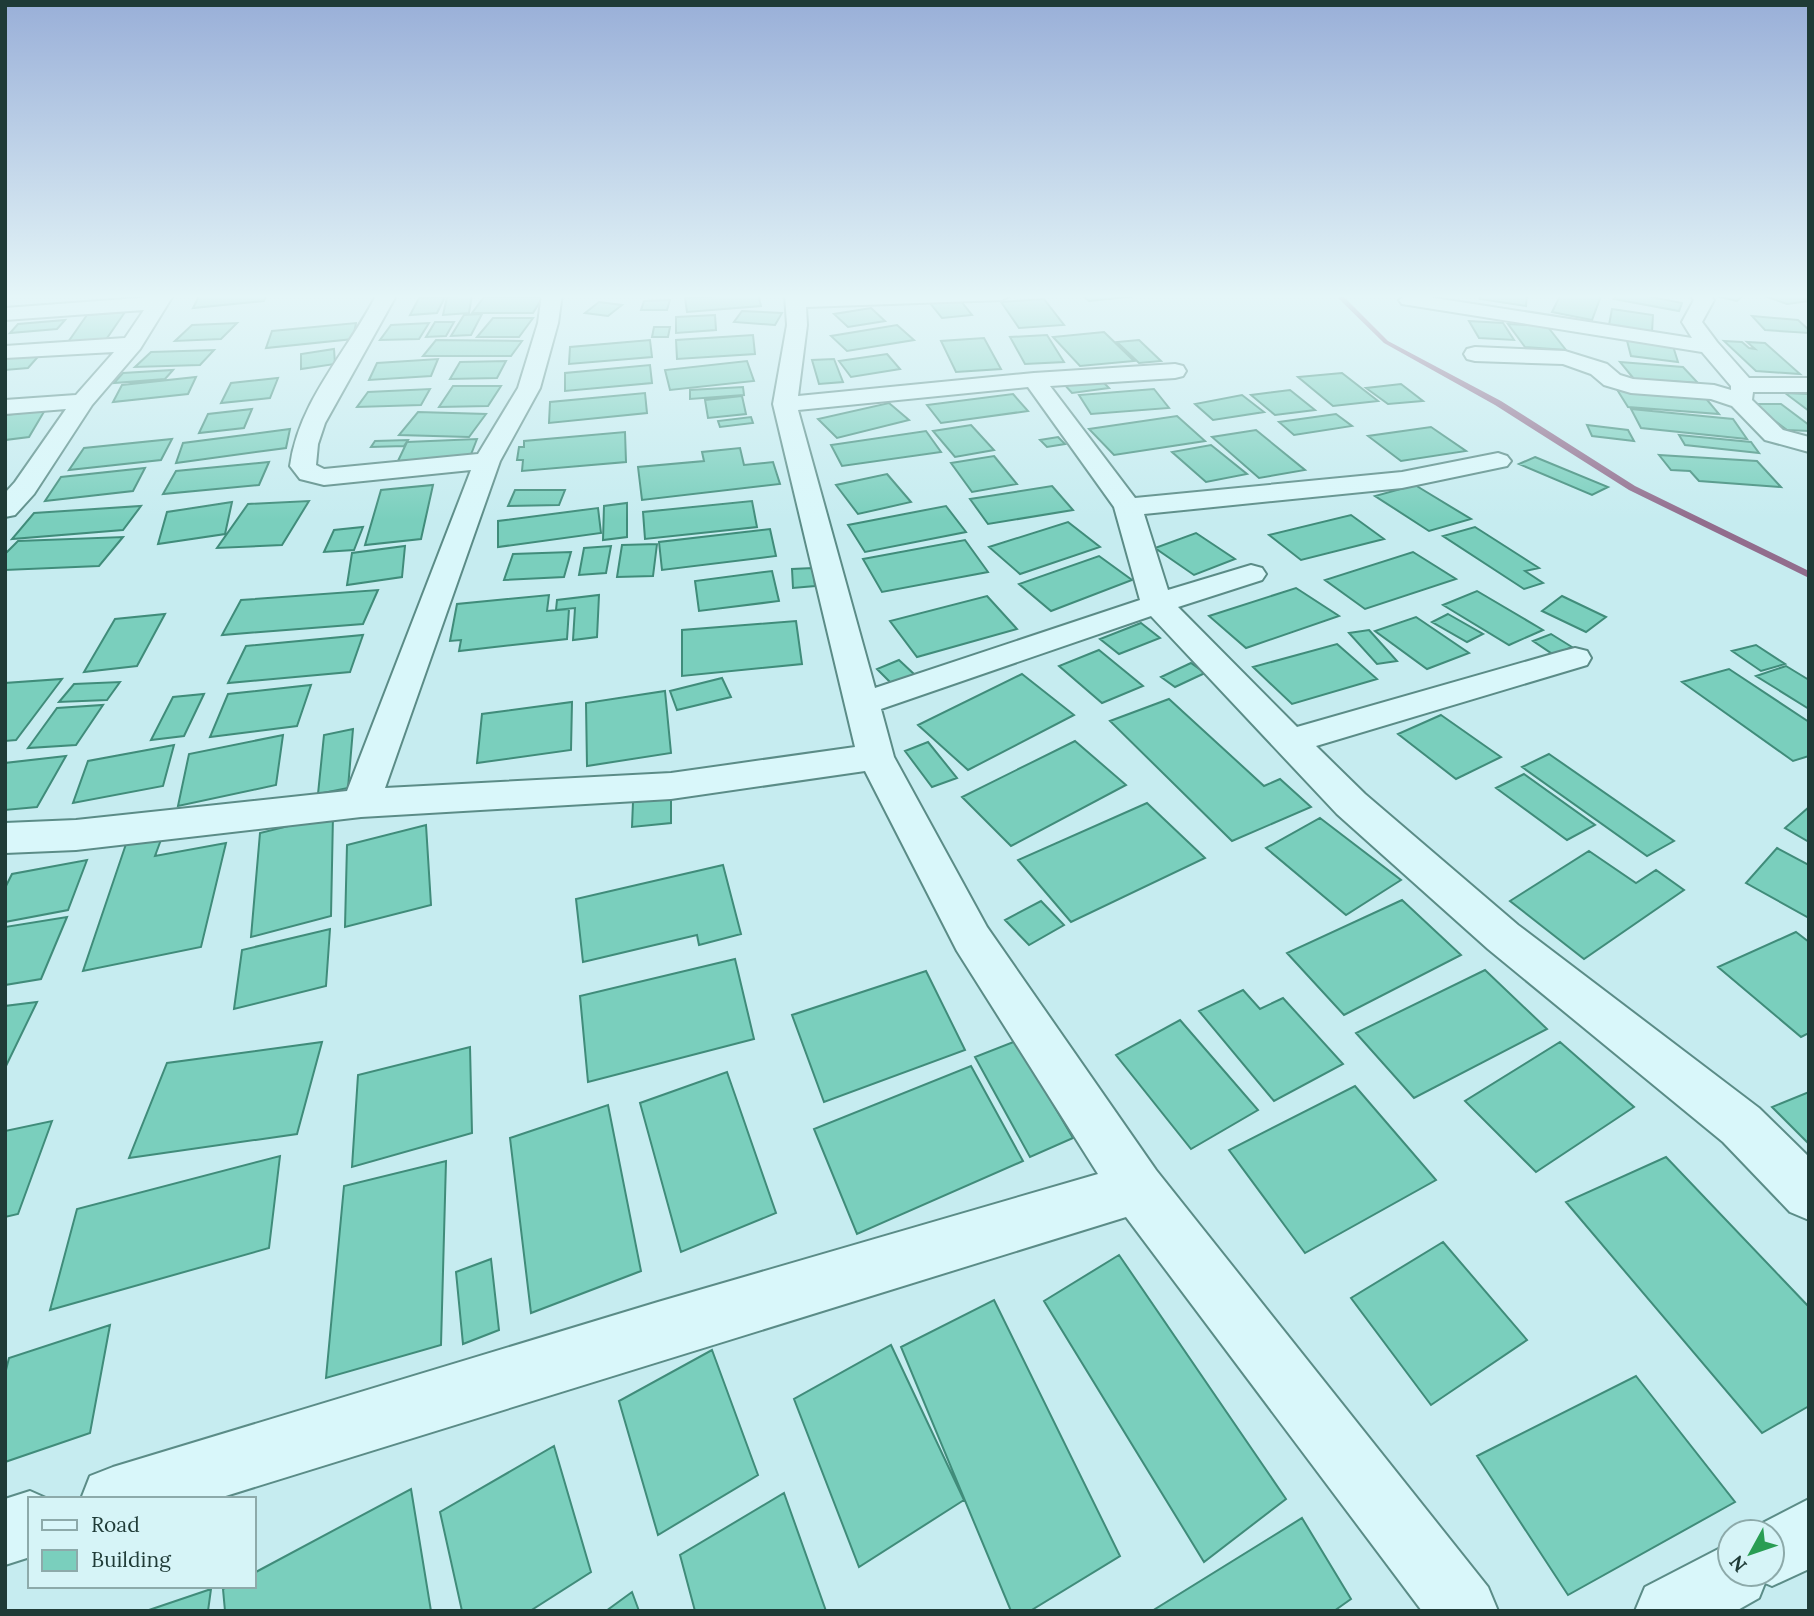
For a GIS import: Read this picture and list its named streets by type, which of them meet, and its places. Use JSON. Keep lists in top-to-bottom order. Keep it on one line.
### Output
{"legend":["Road","Building"],"north":"bottom left"}
